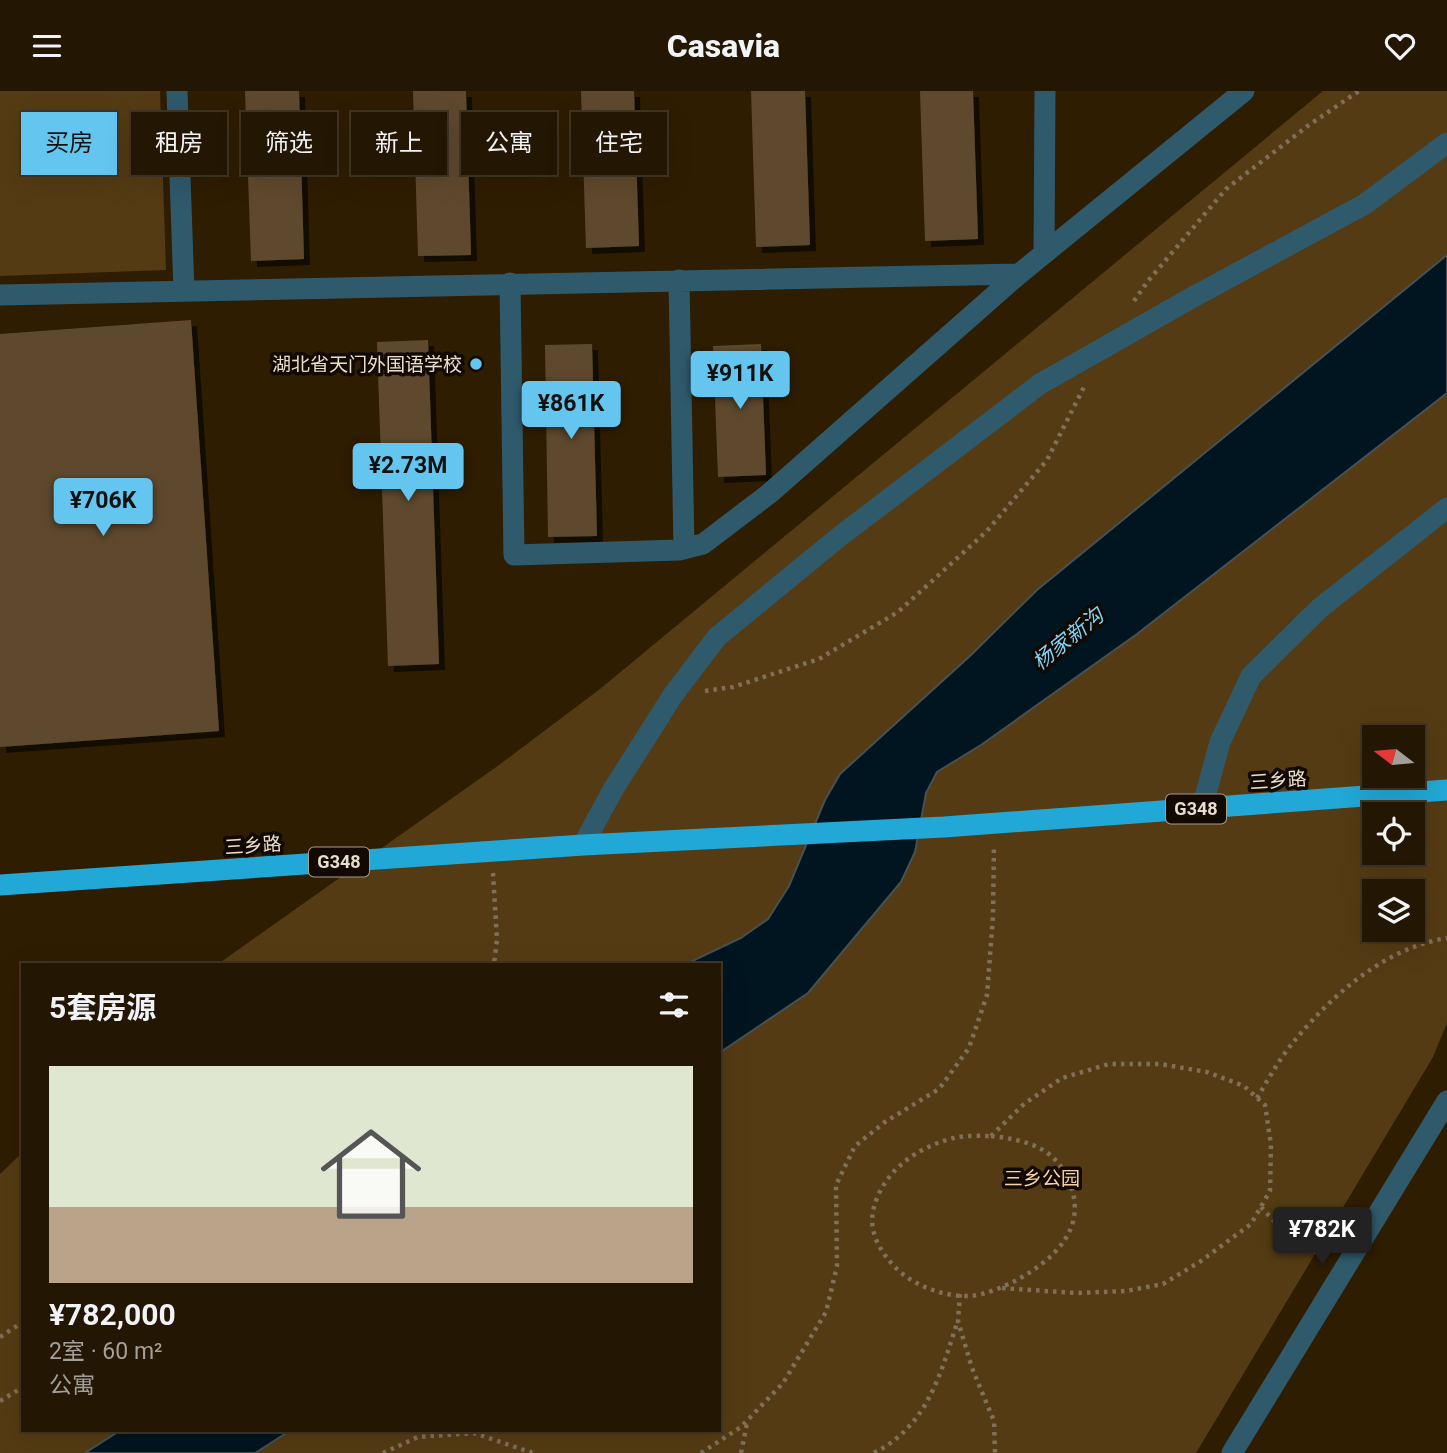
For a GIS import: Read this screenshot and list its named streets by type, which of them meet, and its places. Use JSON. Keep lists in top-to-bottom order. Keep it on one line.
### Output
{"streets":{"highway":["三乡路","G348"]},"water":["杨家新沟"],"parks":["三乡公园"],"places":["湖北省天门外国语学校"],"north":"left","page":{"header":"Casavia","chip":["买房","租房","筛选","新上","公寓","住宅"],"price":["¥911K","¥861K","¥2.73M","¥706K","¥782K"],"heading":"5套房源","list":[{"name":"¥782,000","note":"2室 · 60 m² · 公寓"}]}}
